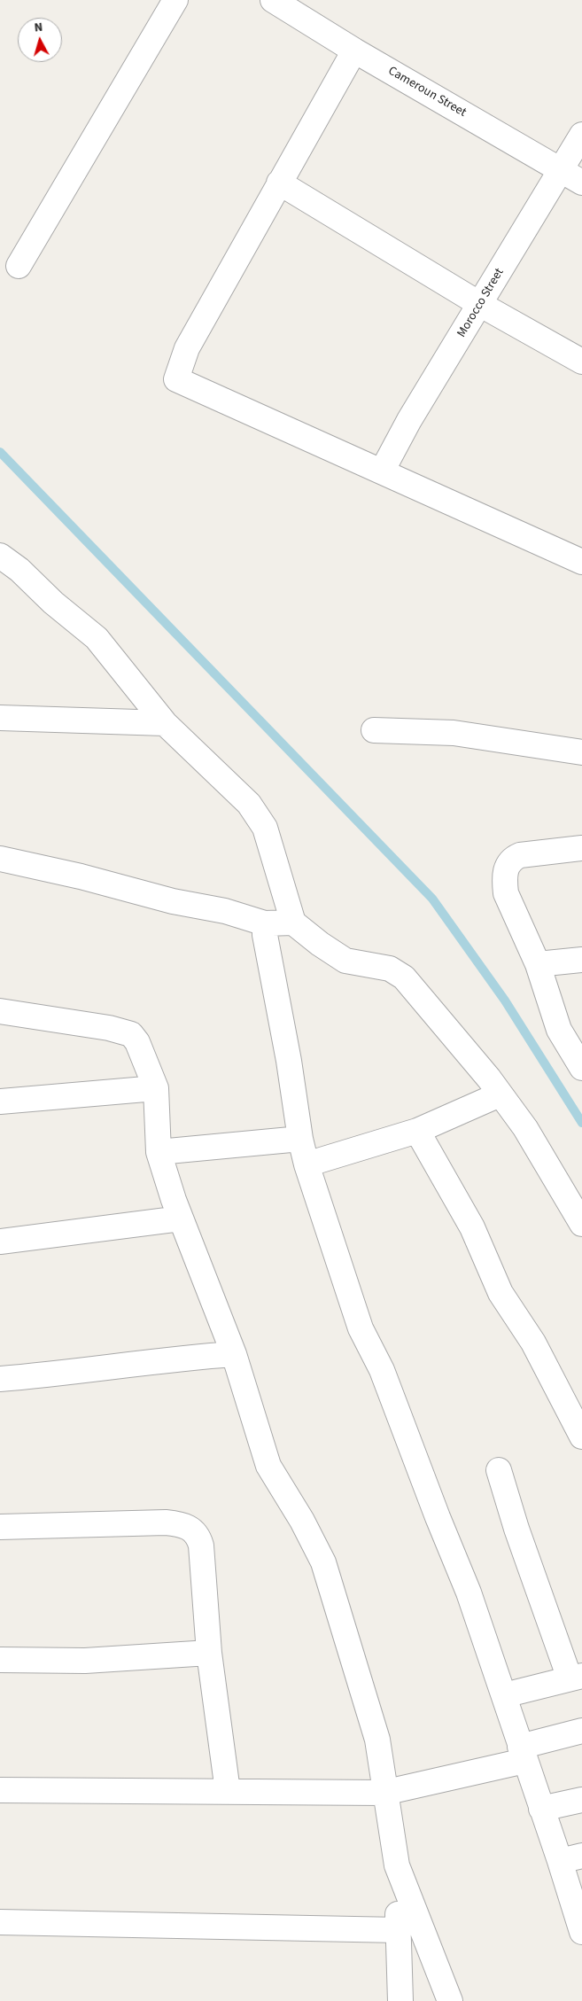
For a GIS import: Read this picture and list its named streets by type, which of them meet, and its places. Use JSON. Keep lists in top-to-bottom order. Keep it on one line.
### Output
{"streets":{"street":["Cameroun Street","Morocco Street"]},"crossings":[["Cameroun Street","Morocco Street"]],"north":"top"}
